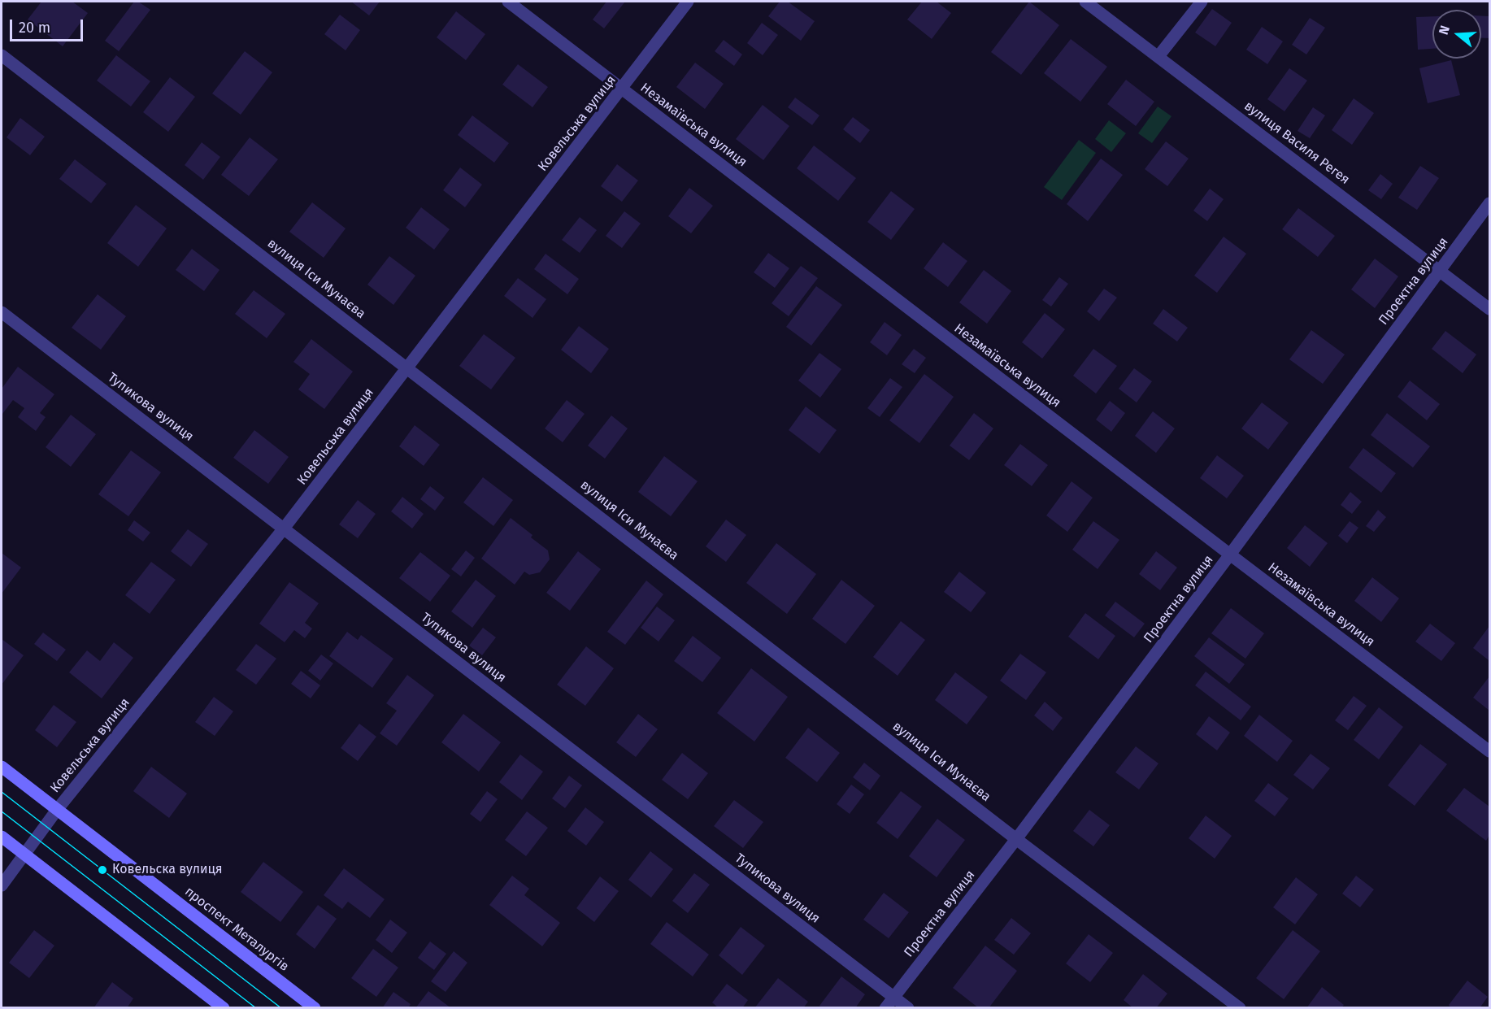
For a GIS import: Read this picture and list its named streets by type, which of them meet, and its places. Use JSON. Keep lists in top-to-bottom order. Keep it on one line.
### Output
{"streets":{"main road":["проспект Металургів"],"street":["Ковельська вулиця","Незамаївська вулиця","вулиця Василя Регея","вулиця Іси Мунаєва","Проектна вулиця","Тупикова вулиця"]},"crossings":[["Ковельська вулиця","Незамаївська вулиця"],["Ковельська вулиця","вулиця Іси Мунаєва"],["Ковельська вулиця","Тупикова вулиця"],["Ковельська вулиця","проспект Металургів"],["Незамаївська вулиця","Проектна вулиця"],["вулиця Василя Регея","Проектна вулиця"],["вулиця Іси Мунаєва","Проектна вулиця"],["Проектна вулиця","Тупикова вулиця"]],"places":["Ковельска вулиця"],"scale_bar":"20 m","north":"left"}
